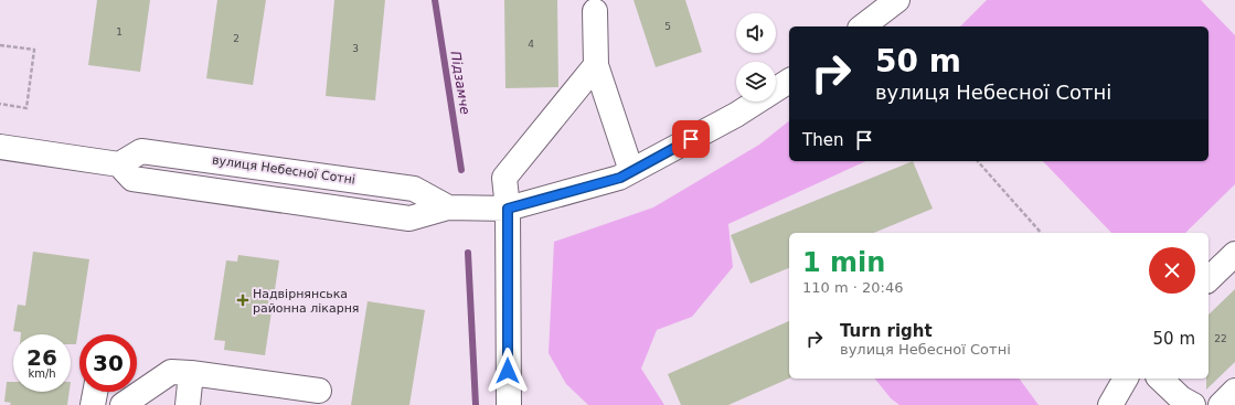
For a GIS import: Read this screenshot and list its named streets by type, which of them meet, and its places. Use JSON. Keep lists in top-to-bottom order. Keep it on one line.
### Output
{"water":["Підзамче"],"places":{"health":["Надвірнянська районна лікарня"]},"house_numbers":["5","1","2","4","3","22"],"page":{"turn":["50 m","вулиця Небесної Сотні"],"then":"Then","heading":["1 min","110 m · 20:46"],"list":[{"name":"Turn right","note":"вулиця Небесної Сотні","value":"50 m"}],"speed":"26 km/h","limit":"30"}}
